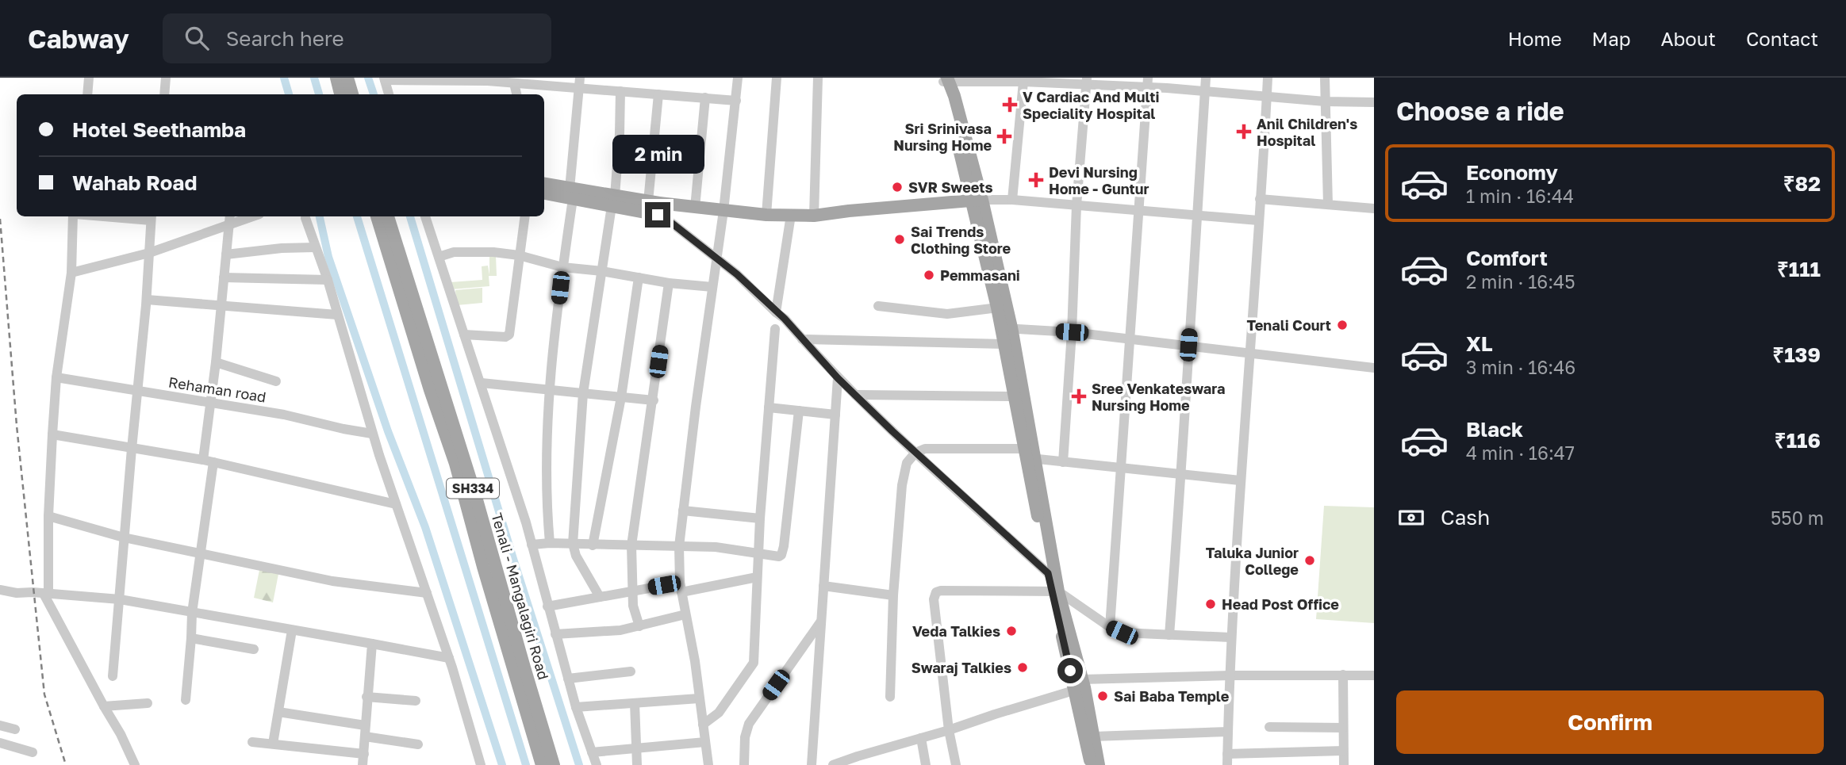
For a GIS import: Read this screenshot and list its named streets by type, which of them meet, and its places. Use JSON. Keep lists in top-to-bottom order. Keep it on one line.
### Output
{"streets":{"main road":["SH334","Tenali - Mangalagiri Road"],"street":["Rehaman road"]},"places":{"health":["V Cardiac And Multi Speciality Hospital","Anil Children's Hospital","Sri Srinivasa Nursing Home","Devi Nursing Home - Guntur","Sree Venkateswara Nursing Home"],"other":["SVR Sweets","Sai Trends Clothing Store","Pemmasani","Tenali Court","Taluka Junior College","Head Post Office","Veda Talkies","Swaraj Talkies","Sai Baba Temple"]},"page":{"header":"Cabway","search":"Search here","nav":["Home","Map","About","Contact"],"heading":"Choose a ride","banner":["Hotel Seethamba","Wahab Road"],"bubble":"2 min","list":[{"name":"Economy","note":"1 min · 16:44","value":"₹82"},{"name":"Comfort","note":"2 min · 16:45","value":"₹111"},{"name":"XL","note":"3 min · 16:46","value":"₹139"},{"name":"Black","note":"4 min · 16:47","value":"₹116"}],"pay":["Cash","550 m"],"buttons":"Confirm"}}
